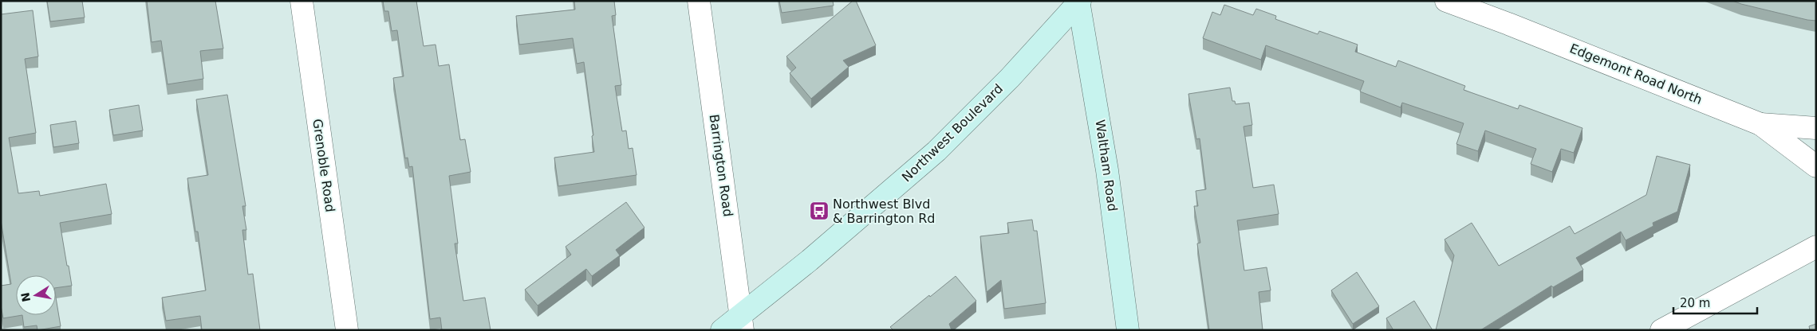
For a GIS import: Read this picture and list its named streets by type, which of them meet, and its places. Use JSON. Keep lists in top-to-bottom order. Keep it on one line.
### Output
{"streets":{"main road":["Northwest Boulevard","Waltham Road"],"street":["Edgemont Road North","Grenoble Road","Barrington Road"]},"crossings":[["Northwest Boulevard","Barrington Road"],["Northwest Boulevard","Waltham Road"]],"places":{"bus stop":["Northwest Blvd & Barrington Rd"]},"scale_bar":"20 m","north":"left"}
